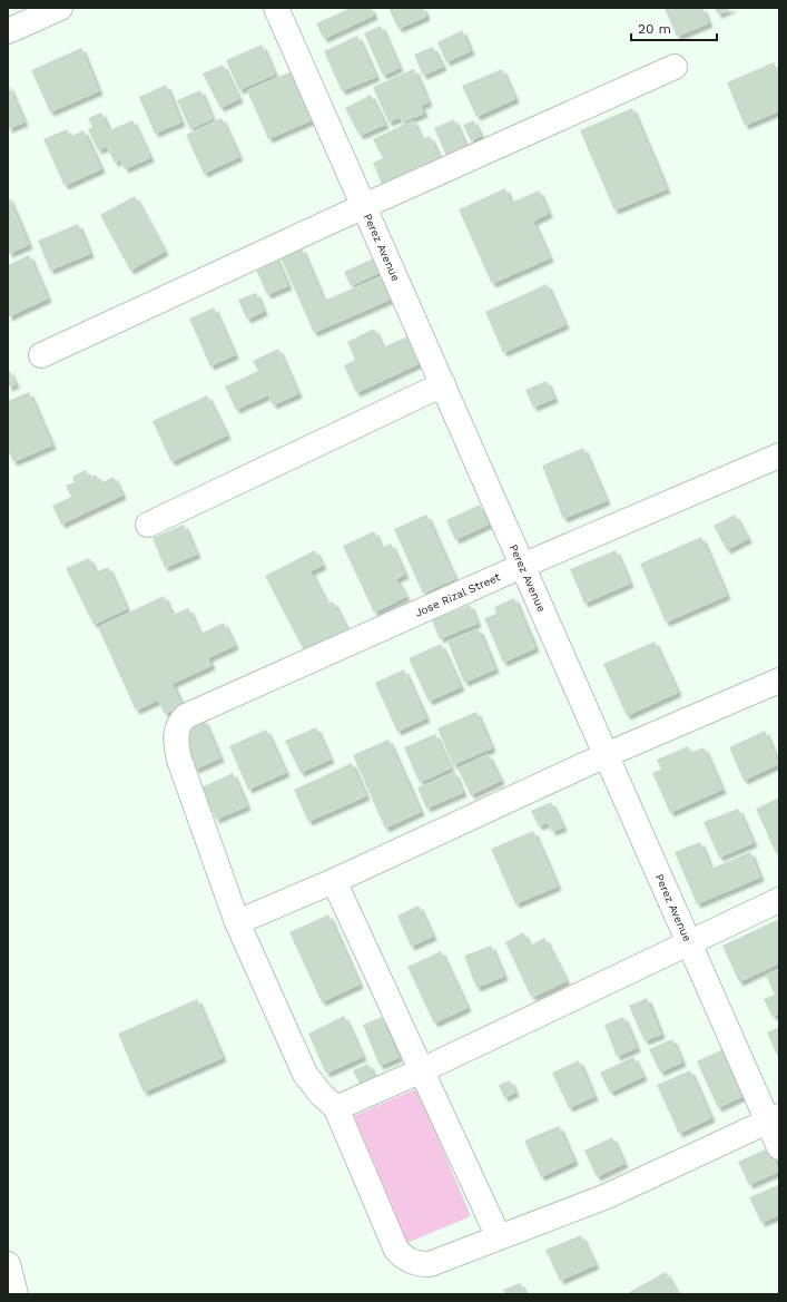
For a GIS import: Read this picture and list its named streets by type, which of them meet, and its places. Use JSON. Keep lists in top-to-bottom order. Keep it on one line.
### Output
{"streets":{"street":["Perez Avenue","Jose Rizal Street"]},"crossings":[["Perez Avenue","Jose Rizal Street"]],"scale_bar":"20 m"}
